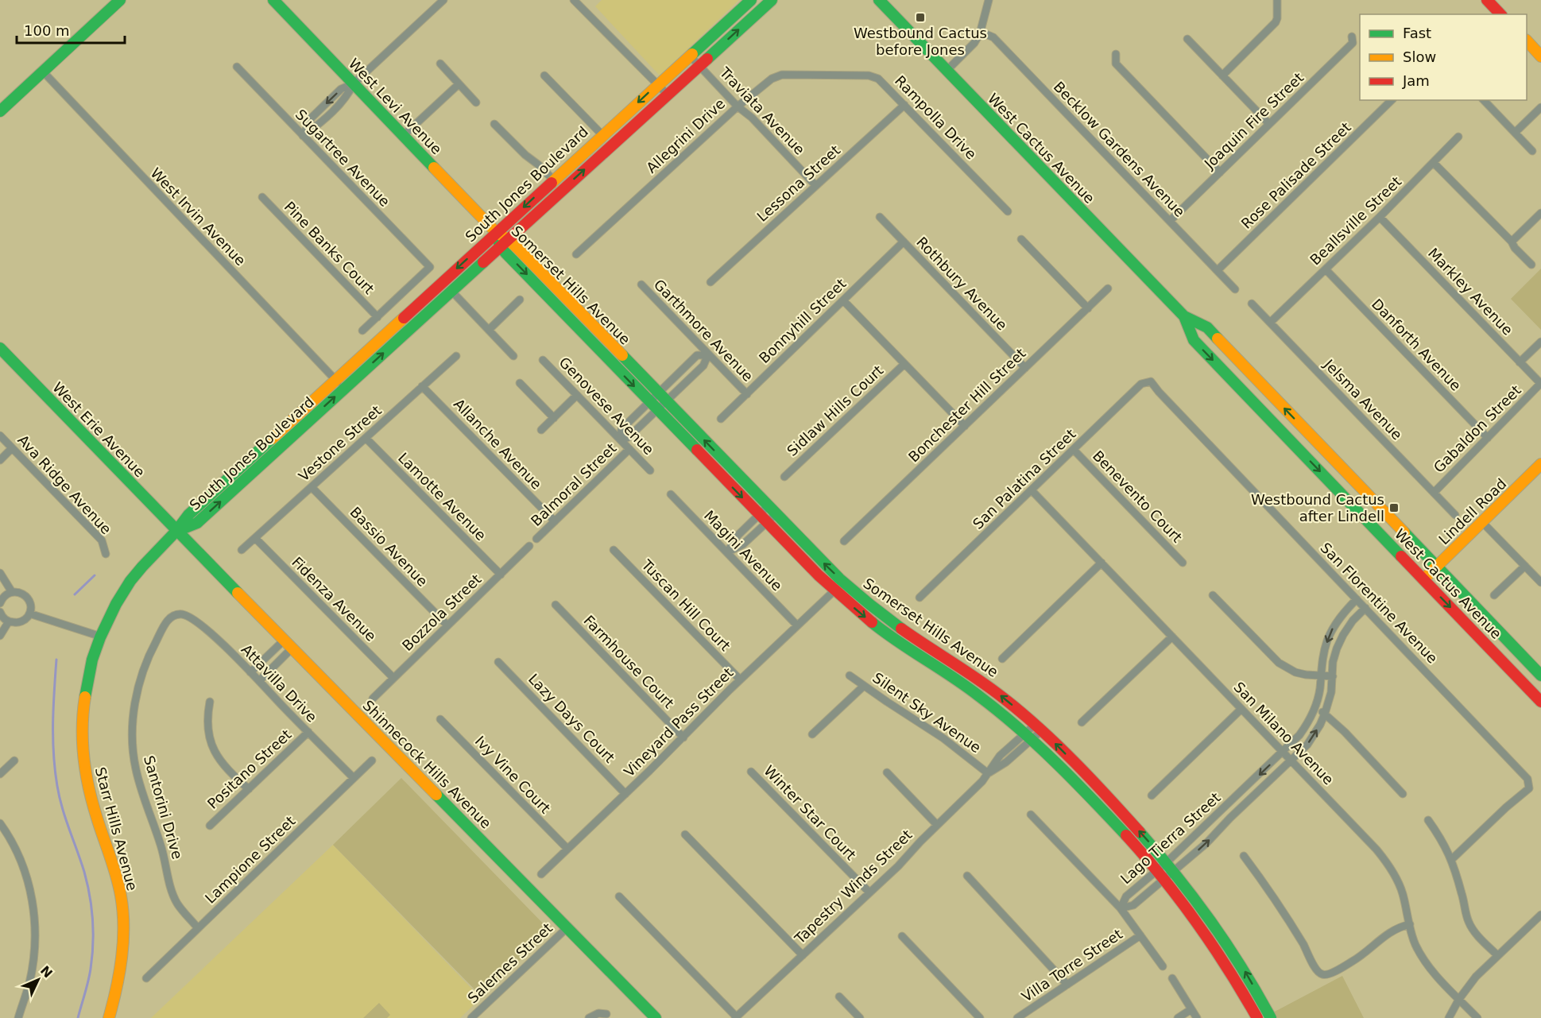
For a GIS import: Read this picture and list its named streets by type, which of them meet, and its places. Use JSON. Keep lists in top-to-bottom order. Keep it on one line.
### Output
{"streets":{"main road":["West Levi Avenue","West Cactus Avenue","South Jones Boulevard","Somerset Hills Avenue","West Erie Avenue","Lindell Road","Shinnecock Hills Avenue","Starr Hills Avenue"],"street":["Traviata Avenue","Rampolla Drive","Joaquin Fire Street","Allegrini Drive","Becklow Gardens Avenue","Sugartree Avenue","Rose Palisade Street","Lessona Street","West Irvin Avenue","Beallsville Street","Pine Banks Court","Rothbury Avenue","Markley Avenue","Bonnyhill Street","Garthmore Avenue","Danforth Avenue","Jelsma Avenue","Bonchester Hill Street","Genovese Avenue","Sidlaw Hills Court","Gabaldon Street","Vestone Street","Allanche Avenue","San Palatina Street","Ava Ridge Avenue","Balmoral Street","Lamotte Avenue","Benevento Court","Bassio Avenue","Magini Avenue","Fidenza Avenue","San Florentine Avenue","Tuscan Hill Court","Bozzola Street","Farmhouse Court","Attavilla Drive","Silent Sky Avenue","Lazy Days Court","Vineyard Pass Street","San Milano Avenue","Positano Street","Ivy Vine Court","Santorini Drive","Winter Star Court","Lago Tierra Street","Lampione Street","Tapestry Winds Street","Salernes Street","Villa Torre Street"]},"crossings":[["West Levi Avenue","South Jones Boulevard"],["West Levi Avenue","Somerset Hills Avenue"],["Traviata Avenue","Allegrini Drive"],["Traviata Avenue","Lessona Street"],["Traviata Avenue","South Jones Boulevard"],["Rampolla Drive","Allegrini Drive"],["Rampolla Drive","Lessona Street"],["Joaquin Fire Street","Becklow Gardens Avenue"],["West Cactus Avenue","Lindell Road"],["Becklow Gardens Avenue","Rose Palisade Street"],["Sugartree Avenue","Pine Banks Court"],["South Jones Boulevard","West Irvin Avenue"],["South Jones Boulevard","Somerset Hills Avenue"],["South Jones Boulevard","West Erie Avenue"],["South Jones Boulevard","Shinnecock Hills Avenue"],["South Jones Boulevard","Starr Hills Avenue"],["Beallsville Street","Markley Avenue"],["Beallsville Street","Danforth Avenue"],["Beallsville Street","Jelsma Avenue"],["Rothbury Avenue","Bonnyhill Street"],["Rothbury Avenue","Bonchester Hill Street"],["Somerset Hills Avenue","Balmoral Street"],["Somerset Hills Avenue","Vineyard Pass Street"],["Somerset Hills Avenue","Lago Tierra Street"],["Somerset Hills Avenue","Tapestry Winds Street"],["Markley Avenue","Gabaldon Street"],["Bonnyhill Street","Garthmore Avenue"],["Garthmore Avenue","Balmoral Street"],["Danforth Avenue","Gabaldon Street"],["Jelsma Avenue","Gabaldon Street"],["Genovese Avenue","Balmoral Street"],["West Erie Avenue","Shinnecock Hills Avenue"],["West Erie Avenue","Starr Hills Avenue"],["Vestone Street","Allanche Avenue"],["Vestone Street","Lamotte Avenue"],["Vestone Street","Bassio Avenue"],["Vestone Street","Fidenza Avenue"],["Allanche Avenue","Balmoral Street"],["San Palatina Street","Benevento Court"],["San Palatina Street","San Florentine Avenue"],["San Palatina Street","San Milano Avenue"],["Lamotte Avenue","Bozzola Street"],["Bassio Avenue","Bozzola Street"],["Magini Avenue","Vineyard Pass Street"],["Fidenza Avenue","Bozzola Street"],["San Florentine Avenue","Lago Tierra Street"],["Tuscan Hill Court","Vineyard Pass Street"],["Farmhouse Court","Vineyard Pass Street"],["Attavilla Drive","Positano Street"],["Attavilla Drive","Santorini Drive"],["Attavilla Drive","Lampione Street"],["Silent Sky Avenue","Tapestry Winds Street"],["Lazy Days Court","Vineyard Pass Street"],["Vineyard Pass Street","Ivy Vine Court"],["San Milano Avenue","Lago Tierra Street"],["Shinnecock Hills Avenue","Starr Hills Avenue"],["Shinnecock Hills Avenue","Salernes Street"],["Santorini Drive","Lampione Street"],["Winter Star Court","Tapestry Winds Street"]],"places":{"transit":["Westbound Cactus before Jones","Westbound Cactus after Lindell"]},"legend":["Fast","Slow","Jam"],"scale_bar":"100 m","north":"top right"}
